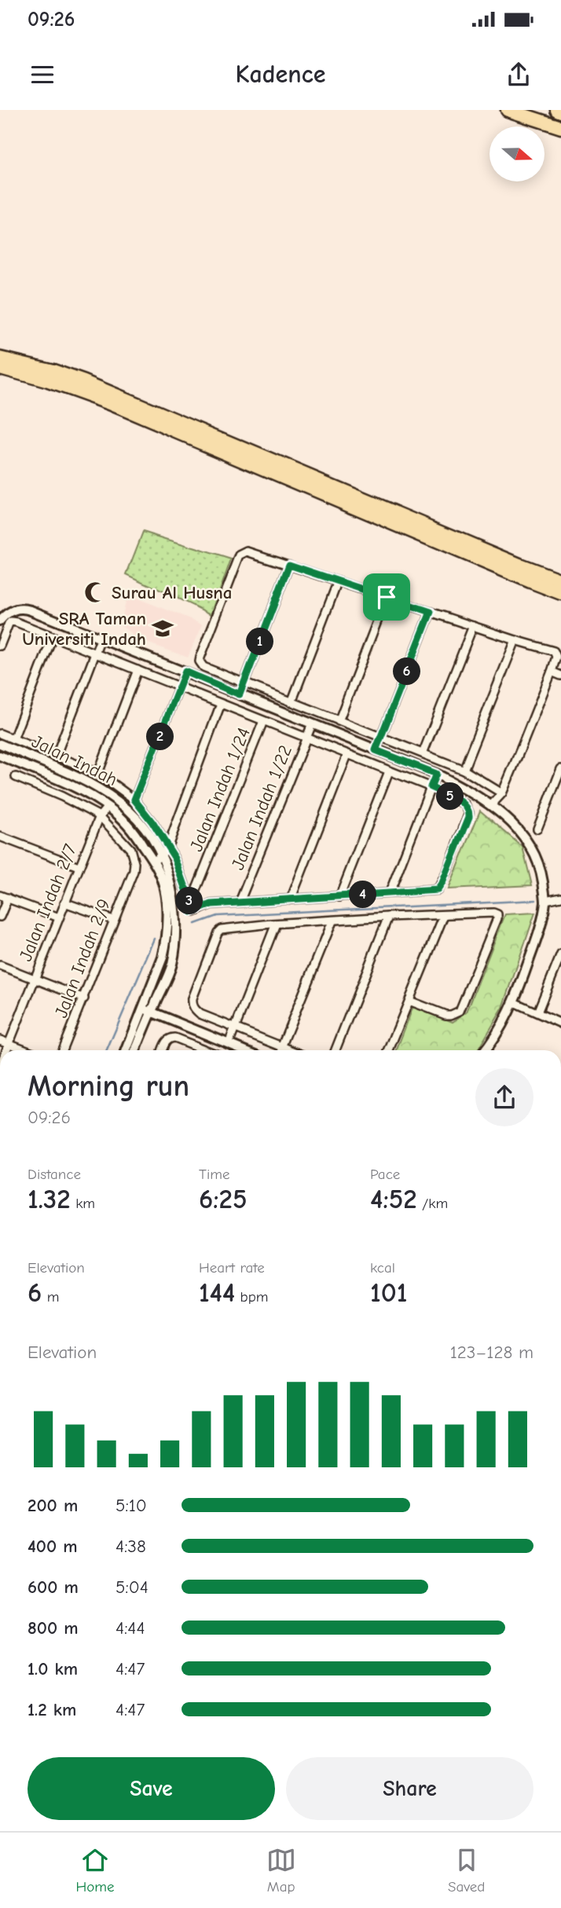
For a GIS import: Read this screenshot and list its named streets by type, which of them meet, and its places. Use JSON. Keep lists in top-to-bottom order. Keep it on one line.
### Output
{"streets":{"street":["Jalan Indah","Jalan Indah 1/24","Jalan Indah 1/22","Jalan Indah 2/7","Jalan Indah 2/9"]},"crossings":[["Jalan Indah","Jalan Indah 2/7"],["Jalan Indah 2/7","Jalan Indah 2/9"]],"places":{"mosque":["Surau Al Husna"],"school or university":["SRA Taman Universiti Indah"]},"north":"right","page":{"status":"09:26","header":"Kadence","pins":["1","6","2","5","4","3"],"heading":["Morning run","09:26"],"stats":[["Distance","1.32 km"],["Time","6:25"],["Pace","4:52 /km"],["Elevation","6 m"],["Heart rate","144 bpm"],["kcal","101"]],"chart":["Elevation","123–128 m"],"list":[{"name":"200 m","note":"5:10"},{"name":"400 m","note":"4:38"},{"name":"600 m","note":"5:04"},{"name":"800 m","note":"4:44"},{"name":"1.0 km","note":"4:47"},{"name":"1.2 km","note":"4:47"}],"buttons":["Save","Share"],"tabs":["Home","Map","Saved"]}}
